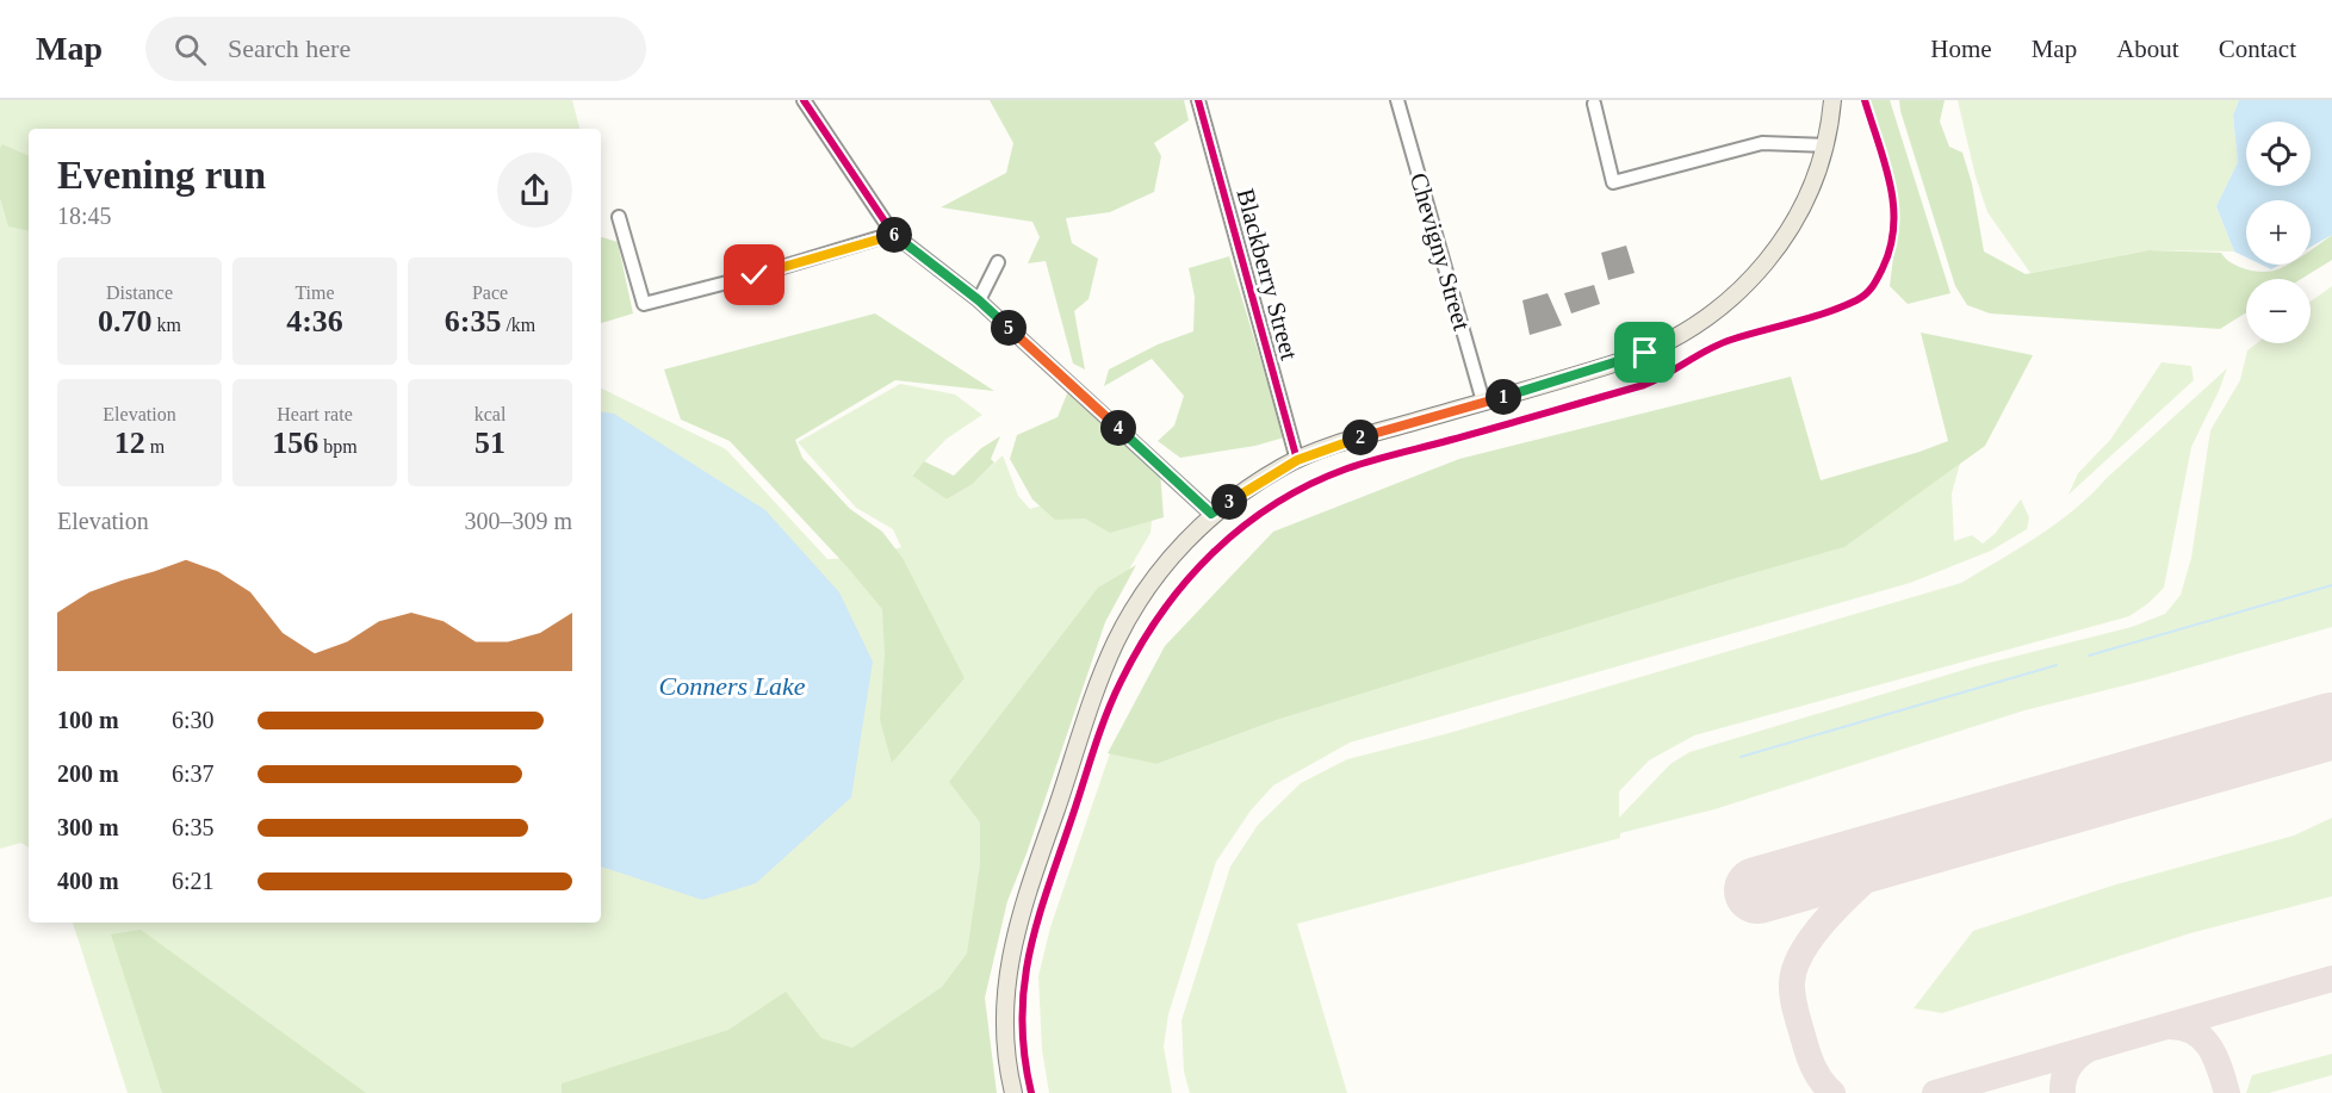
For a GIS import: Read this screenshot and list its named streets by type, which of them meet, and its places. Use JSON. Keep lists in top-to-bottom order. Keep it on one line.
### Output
{"streets":{"street":["Chevigny Street","Blackberry Street"]},"water":["Conners Lake"],"page":{"header":"Map","search":"Search here","nav":["Home","Map","About","Contact"],"map_buttons":["+","−"],"heading":["Evening run","18:45"],"pins":["6","5","1","4","2","3"],"stats":[["Distance","0.70 km"],["Time","4:36"],["Pace","6:35 /km"],["Elevation","12 m"],["Heart rate","156 bpm"],["kcal","51"]],"chart":["Elevation","300–309 m"],"list":[{"name":"100 m","note":"6:30"},{"name":"200 m","note":"6:37"},{"name":"300 m","note":"6:35"},{"name":"400 m","note":"6:21"}]}}
